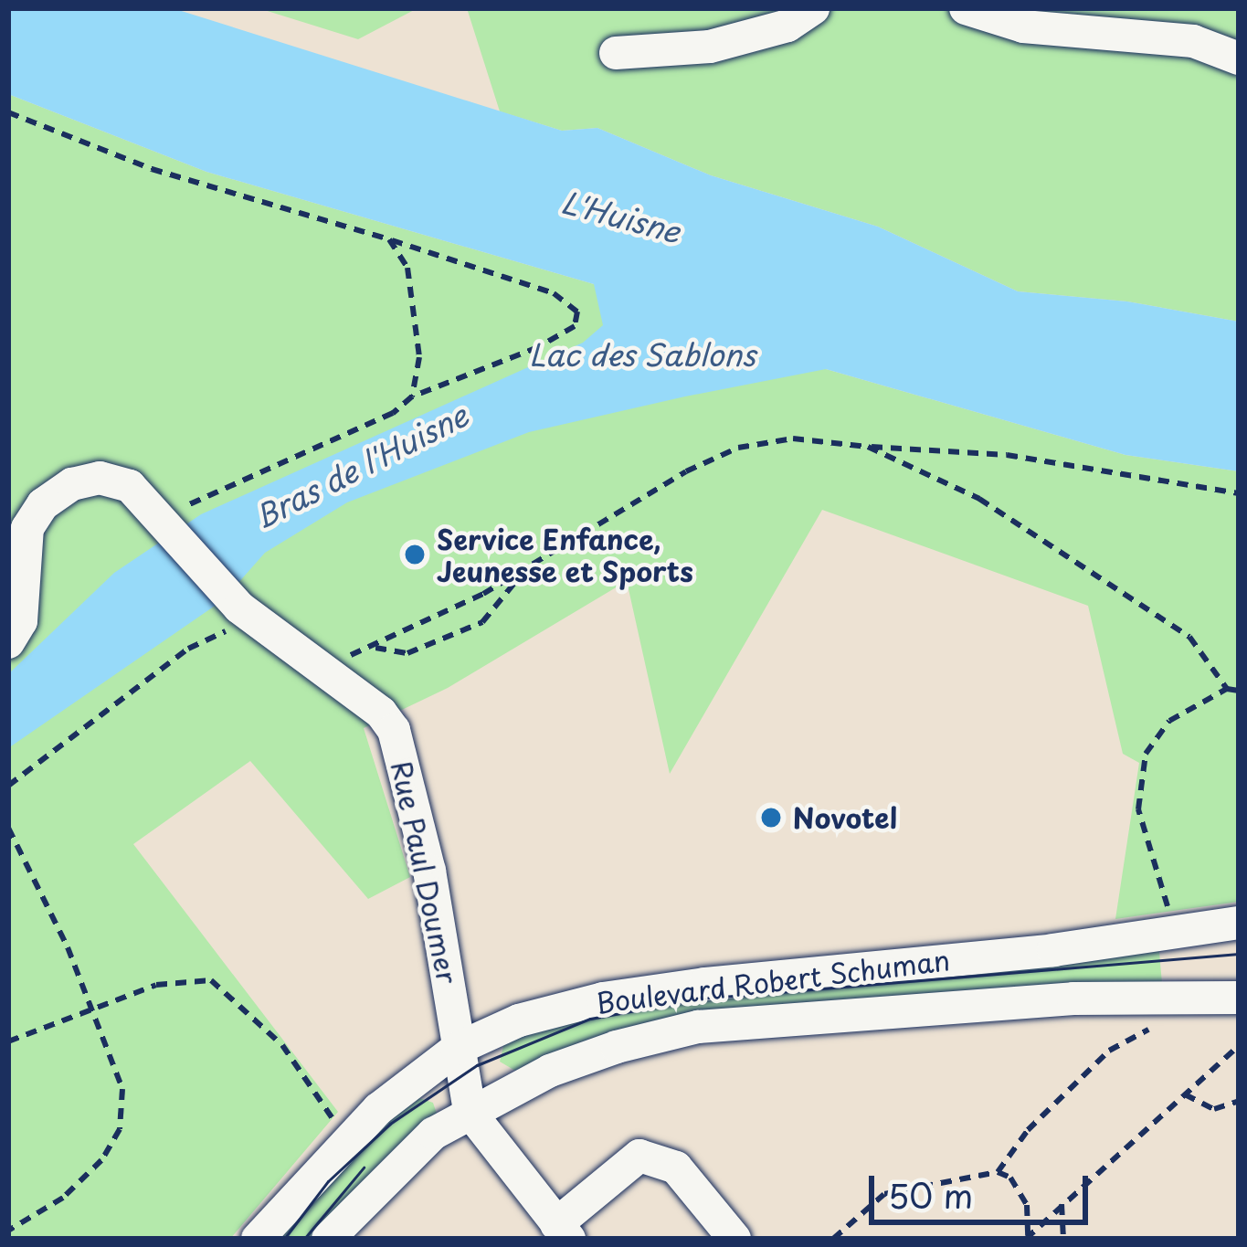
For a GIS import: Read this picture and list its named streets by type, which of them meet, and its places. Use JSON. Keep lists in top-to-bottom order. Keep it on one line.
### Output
{"streets":{"street":["Rue Paul Doumer","Boulevard Robert Schuman"]},"crossings":[["Rue Paul Doumer","Boulevard Robert Schuman"]],"water":["L'Huisne","Lac des Sablons","Bras de l'Huisne"],"places":["Service Enfance, Jeunesse et Sports","Novotel"],"scale_bar":"50 m"}
